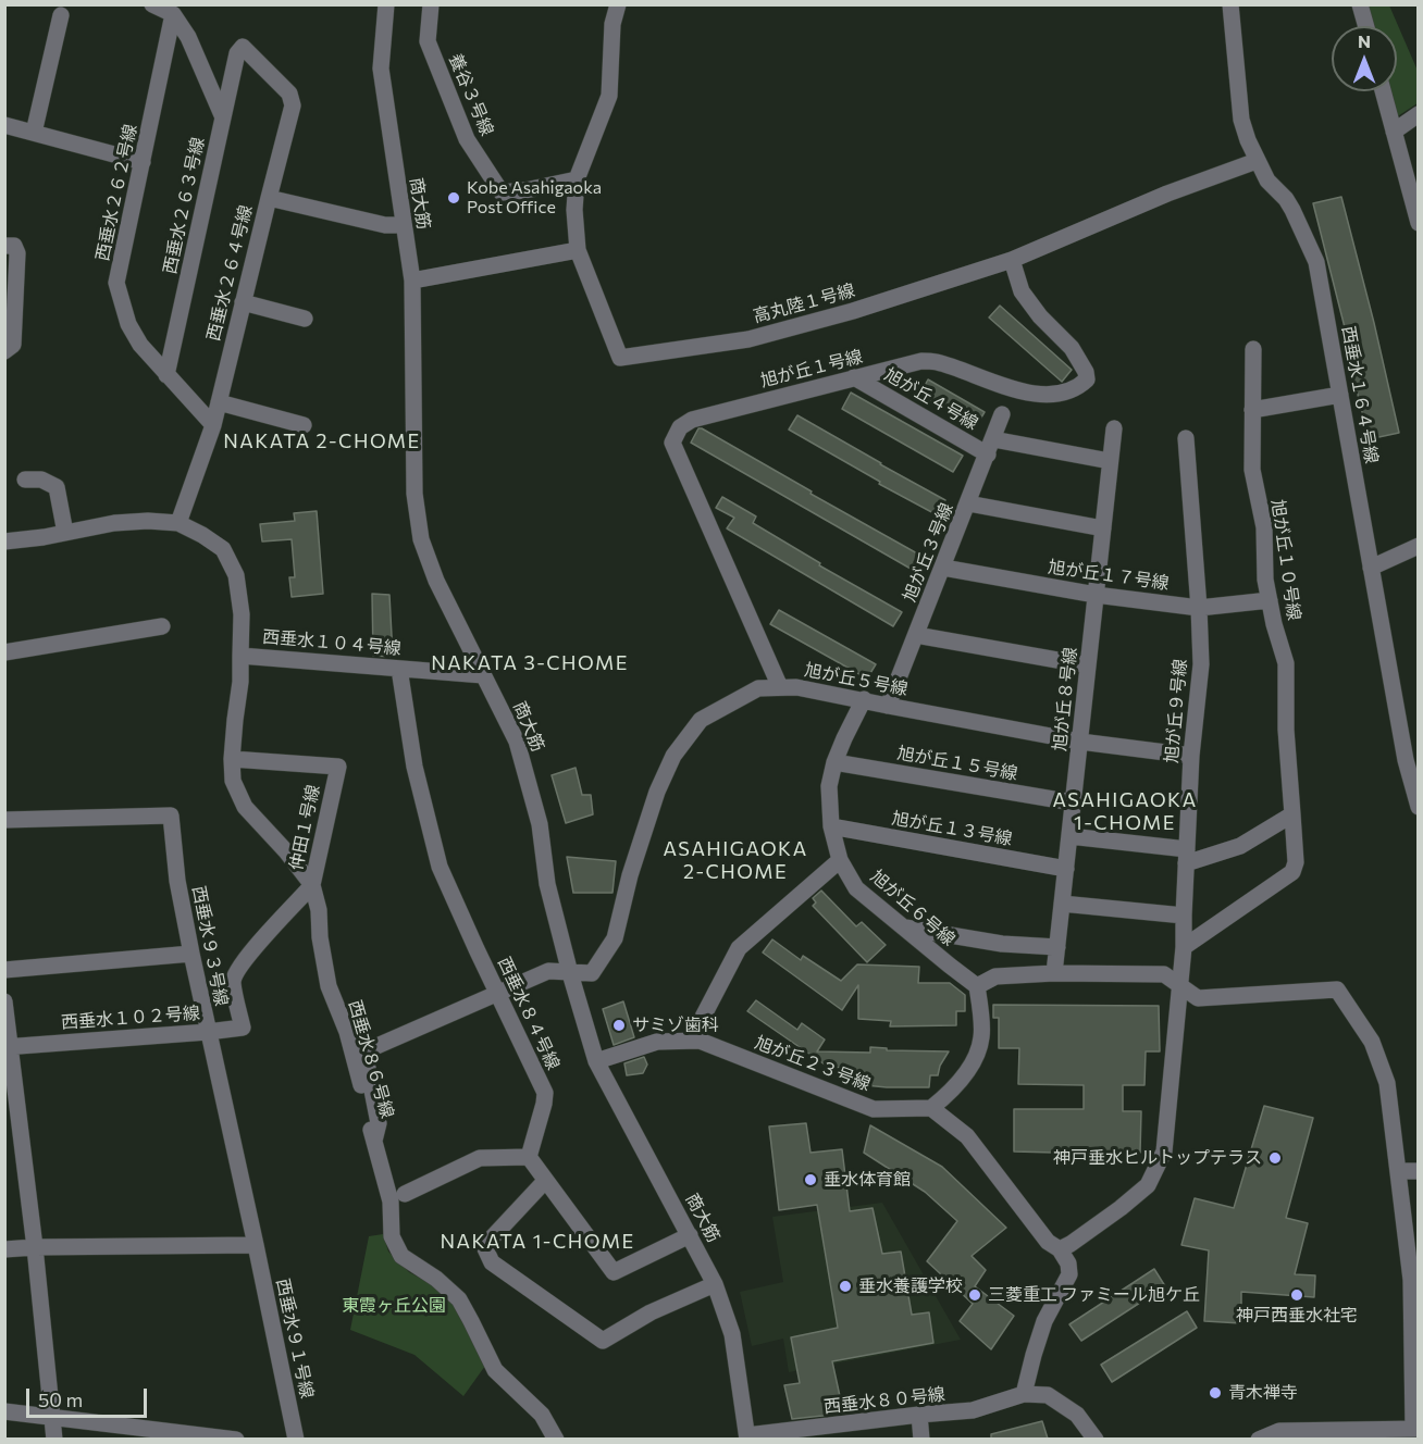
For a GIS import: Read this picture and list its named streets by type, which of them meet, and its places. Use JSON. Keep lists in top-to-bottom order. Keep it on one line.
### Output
{"streets":{"street":["養谷３号線","西垂水２６２号線","商大筋","西垂水２６３号線","西垂水２６４号線","高丸陸１号線","旭が丘１号線","西垂水１６４号線","旭が丘４号線","旭が丘３号線","旭が丘１０号線","旭が丘１７号線","西垂水１０４号線","旭が丘５号線","旭が丘８号線","旭が丘９号線","旭が丘１５号線","仲田１号線","旭が丘１３号線","旭が丘６号線","西垂水９３号線","西垂水８４号線","西垂水１０２号線","西垂水８６号線","旭が丘２３号線","西垂水９１号線","西垂水８０号線"]},"crossings":[["西垂水２６２号線","西垂水２６３号線"],["西垂水２６２号線","西垂水２６４号線"],["商大筋","西垂水１０４号線"],["商大筋","旭が丘５号線"],["商大筋","西垂水８０号線"],["西垂水２６３号線","西垂水２６４号線"],["西垂水２６４号線","西垂水１０４号線"],["高丸陸１号線","旭が丘１号線"],["高丸陸１号線","西垂水１６４号線"],["旭が丘１号線","旭が丘４号線"],["旭が丘１号線","旭が丘５号線"],["旭が丘４号線","旭が丘３号線"],["旭が丘４号線","旭が丘８号線"],["旭が丘３号線","旭が丘１７号線"],["旭が丘３号線","旭が丘５号線"],["旭が丘１０号線","旭が丘１７号線"],["旭が丘１０号線","旭が丘９号線"],["旭が丘１７号線","旭が丘８号線"],["旭が丘１７号線","旭が丘９号線"],["西垂水１０４号線","西垂水８４号線"],["西垂水１０４号線","西垂水８６号線"],["旭が丘５号線","旭が丘８号線"],["旭が丘５号線","旭が丘９号線"],["旭が丘５号線","旭が丘６号線"],["旭が丘８号線","旭が丘１５号線"],["旭が丘８号線","旭が丘１３号線"],["旭が丘１５号線","旭が丘６号線"],["仲田１号線","西垂水１０２号線"],["仲田１号線","西垂水８６号線"],["旭が丘１３号線","旭が丘６号線"],["西垂水９３号線","西垂水１０２号線"],["西垂水９３号線","西垂水９１号線"],["西垂水１０２号線","西垂水８６号線"]],"districts":["NAKATA 2-CHOME","NAKATA 3-CHOME","ASAHIGAOKA 1-CHOME","ASAHIGAOKA 2-CHOME","NAKATA 1-CHOME"],"parks":["東霞ヶ丘公園"],"places":["Kobe Asahigaoka Post Office","サミゾ歯科","神戸垂水ヒルトップテラス","垂水体育館","垂水養護学校","三菱重工 ファミール旭ケ丘","神戸西垂水社宅","青木禅寺"],"scale_bar":"50 m","north":"top"}
